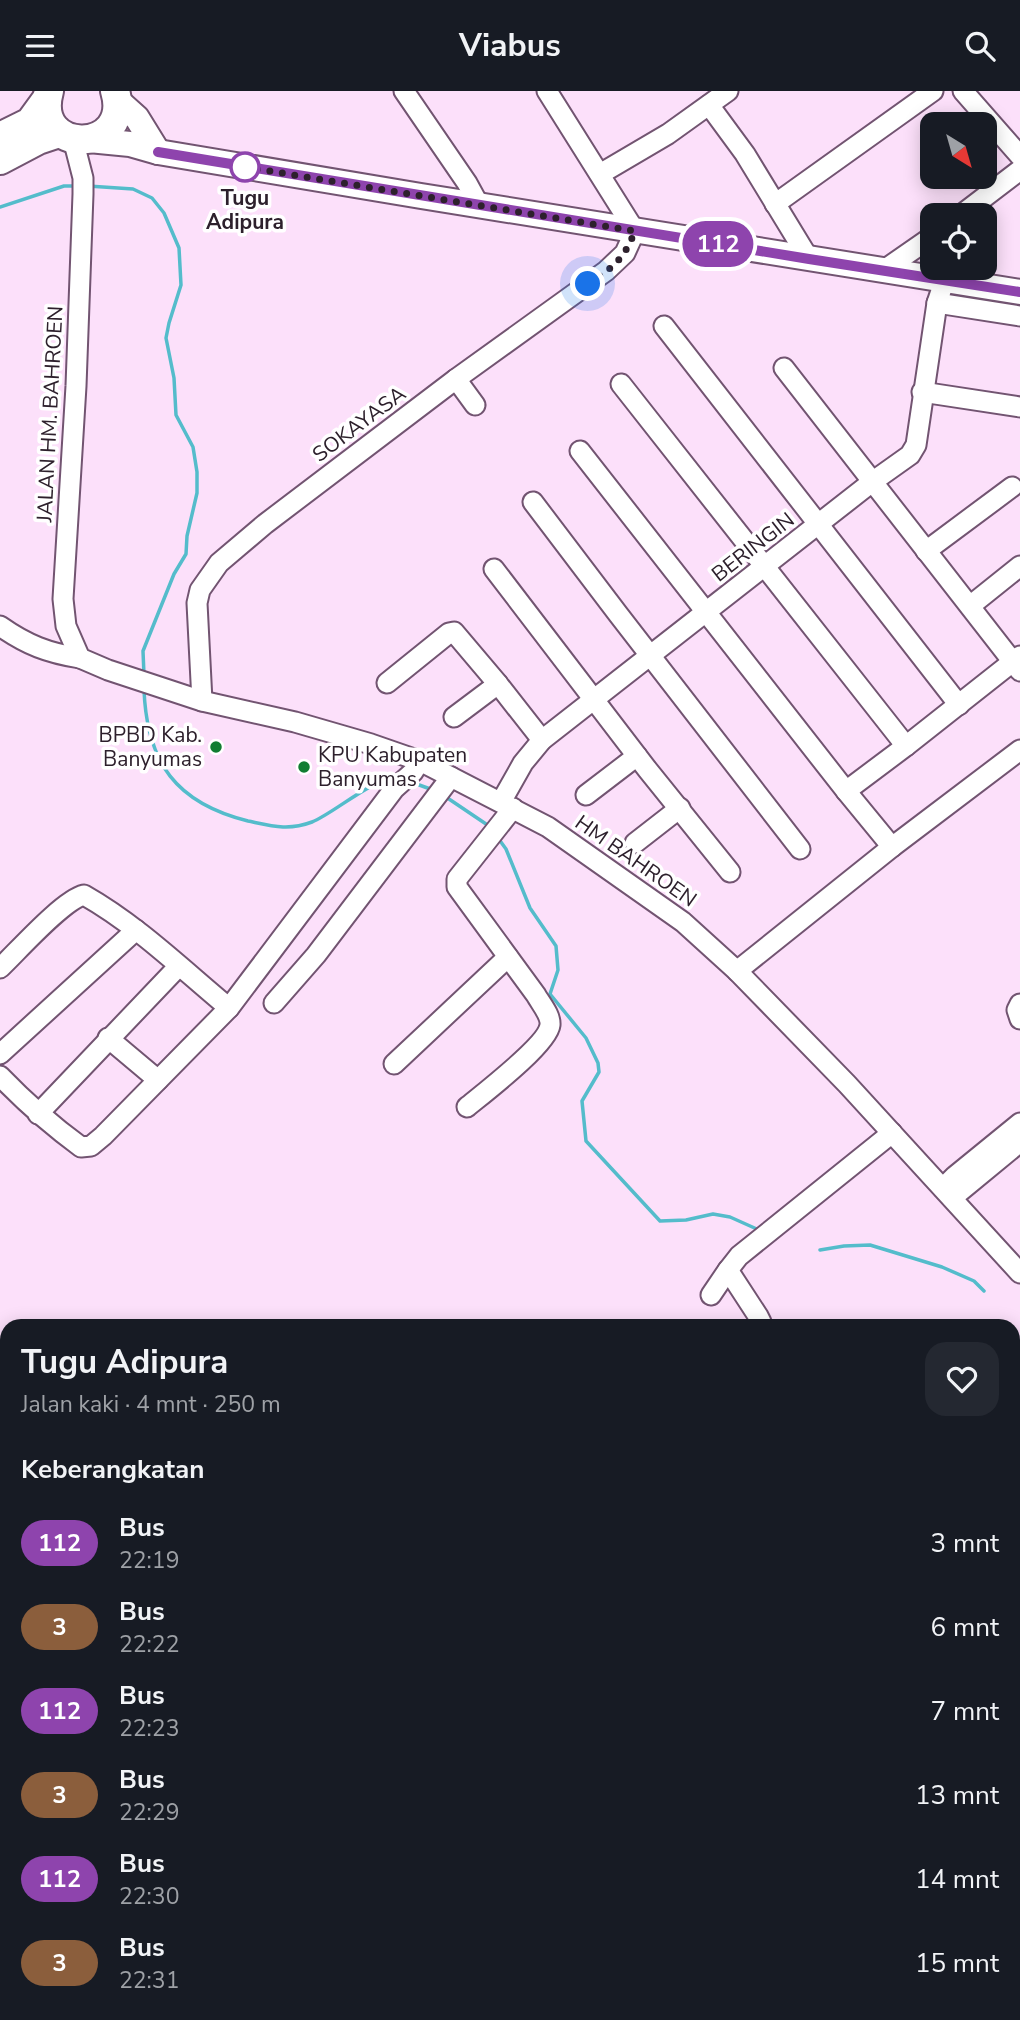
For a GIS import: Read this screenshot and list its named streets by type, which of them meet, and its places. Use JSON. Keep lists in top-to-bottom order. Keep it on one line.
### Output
{"streets":{"street":["JALAN HM. BAHROEN","SOKAYASA","BERINGIN","HM BAHROEN"]},"crossings":[["JALAN HM. BAHROEN","HM BAHROEN"],["SOKAYASA","HM BAHROEN"],["BERINGIN","HM BAHROEN"]],"places":["Tugu Adipura","BPBD Kab. Banyumas","KPU Kabupaten Banyumas"],"lines":["bus line 112"],"north":"bottom right","page":{"header":"Viabus","on_map":"112","heading":[["Tugu Adipura","Jalan kaki · 4 mnt · 250 m"],"Keberangkatan"],"list":[{"mark":"112","name":"Bus","note":"22:19","value":"3 mnt"},{"mark":"3","name":"Bus","note":"22:22","value":"6 mnt"},{"mark":"112","name":"Bus","note":"22:23","value":"7 mnt"},{"mark":"3","name":"Bus","note":"22:29","value":"13 mnt"},{"mark":"112","name":"Bus","note":"22:30","value":"14 mnt"},{"mark":"3","name":"Bus","note":"22:31","value":"15 mnt"}]}}
